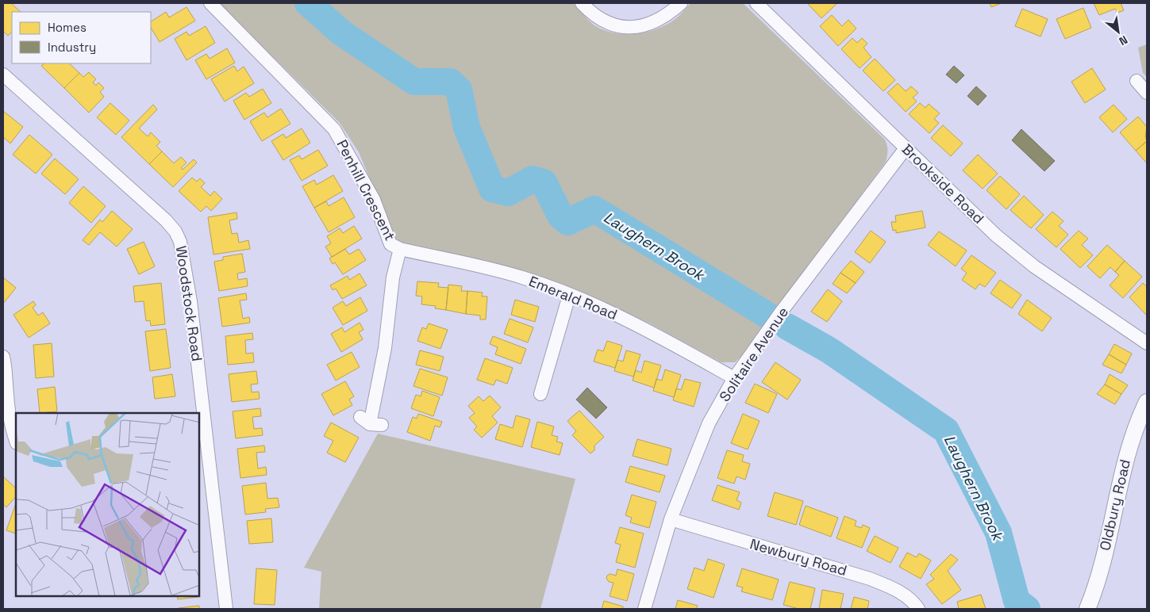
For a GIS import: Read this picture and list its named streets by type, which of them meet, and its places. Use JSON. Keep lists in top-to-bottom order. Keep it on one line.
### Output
{"streets":{"street":["Brookside Road","Penhill Crescent","Emerald Road","Woodstock Road","Solitaire Avenue","Oldbury Road","Newbury Road"]},"crossings":[["Brookside Road","Solitaire Avenue"],["Penhill Crescent","Emerald Road"],["Emerald Road","Solitaire Avenue"],["Solitaire Avenue","Newbury Road"]],"water":["Laughern Brook"],"legend":["Homes","Industry"],"north":"bottom right"}
